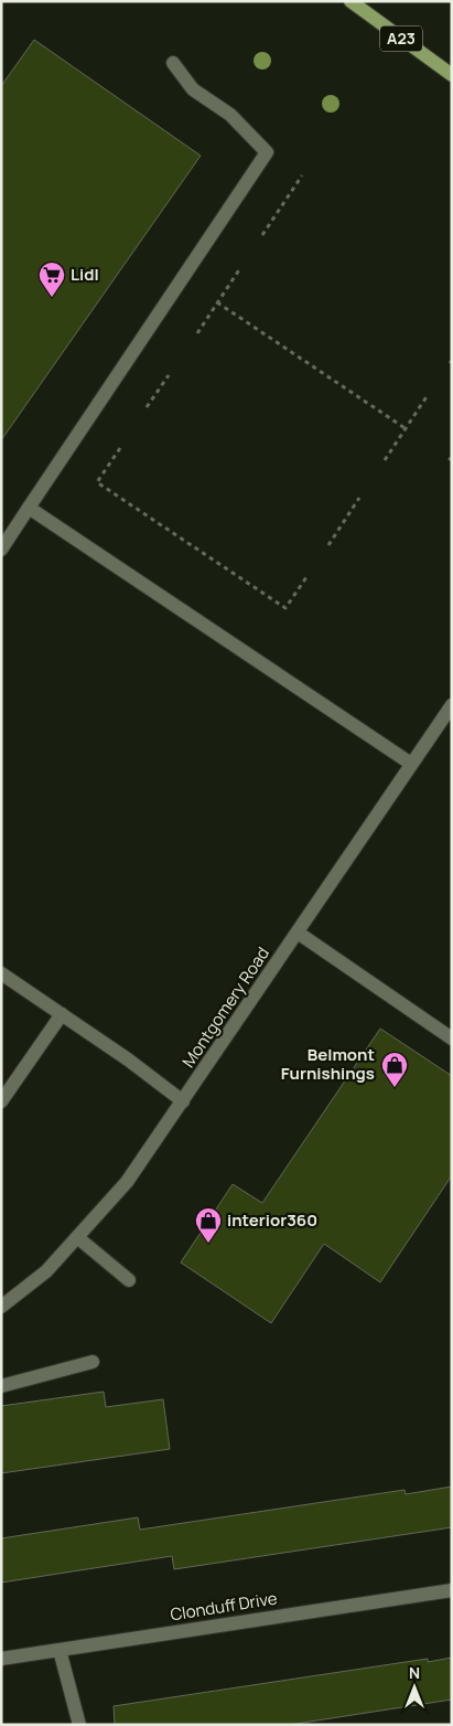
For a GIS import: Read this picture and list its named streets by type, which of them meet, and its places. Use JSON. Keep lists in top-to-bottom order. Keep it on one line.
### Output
{"streets":{"main road":["A23"],"street":["Montgomery Road","Clonduff Drive"]},"places":{"supermarket":["Lidl"],"shop":["Belmont Furnishings","interior360"]},"north":"top"}
